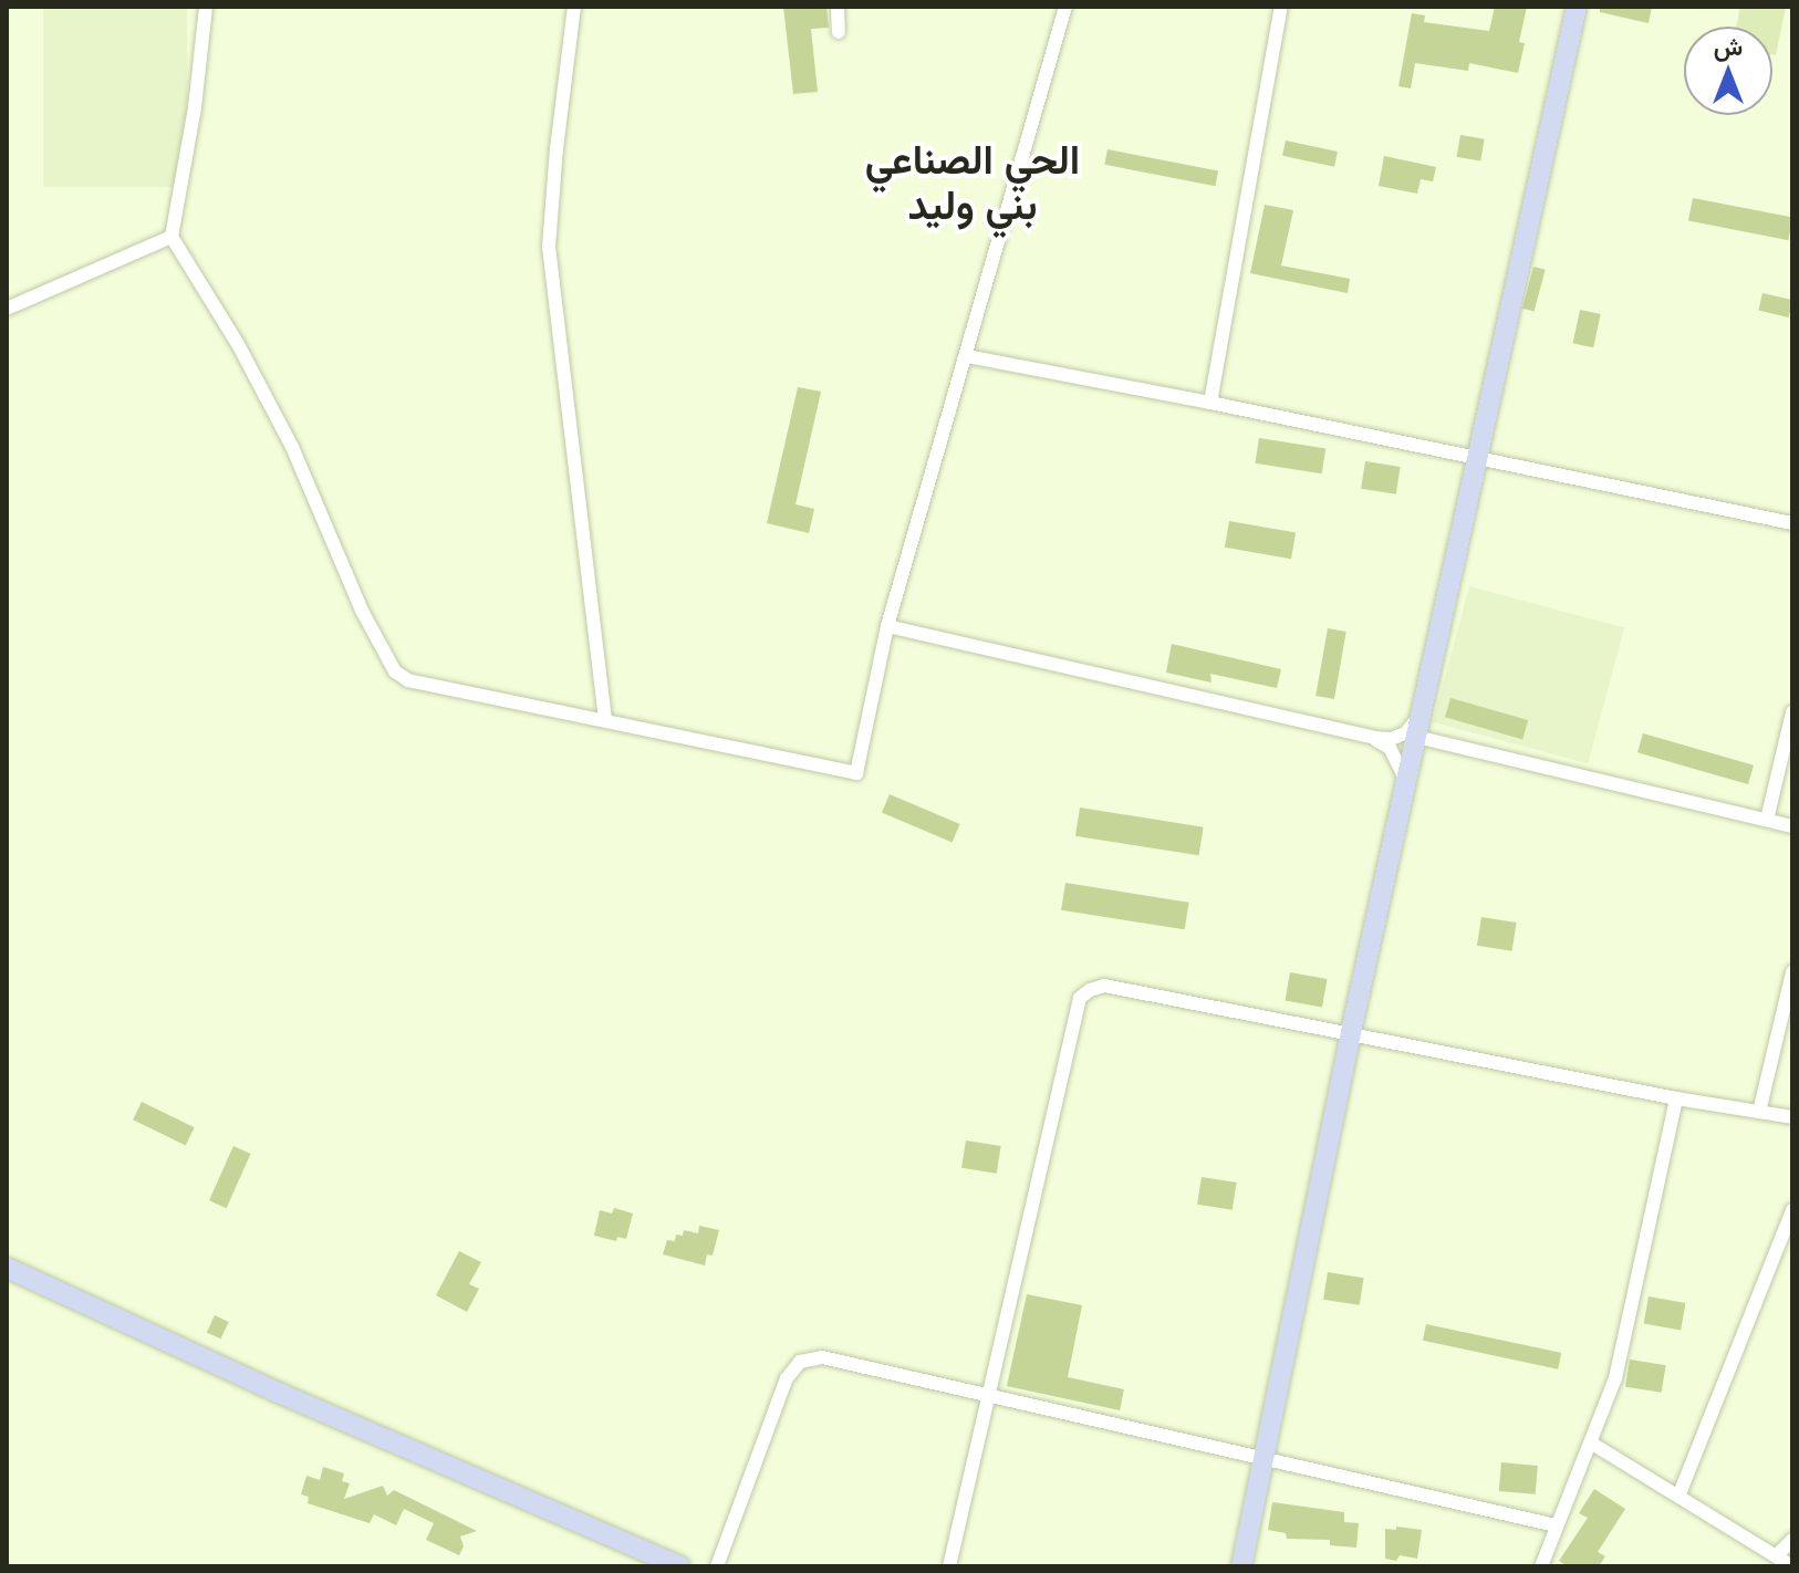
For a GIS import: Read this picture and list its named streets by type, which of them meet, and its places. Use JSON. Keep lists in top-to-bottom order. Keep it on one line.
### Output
{"districts":["الحي الصناعي بني وليد"],"north":"top"}
